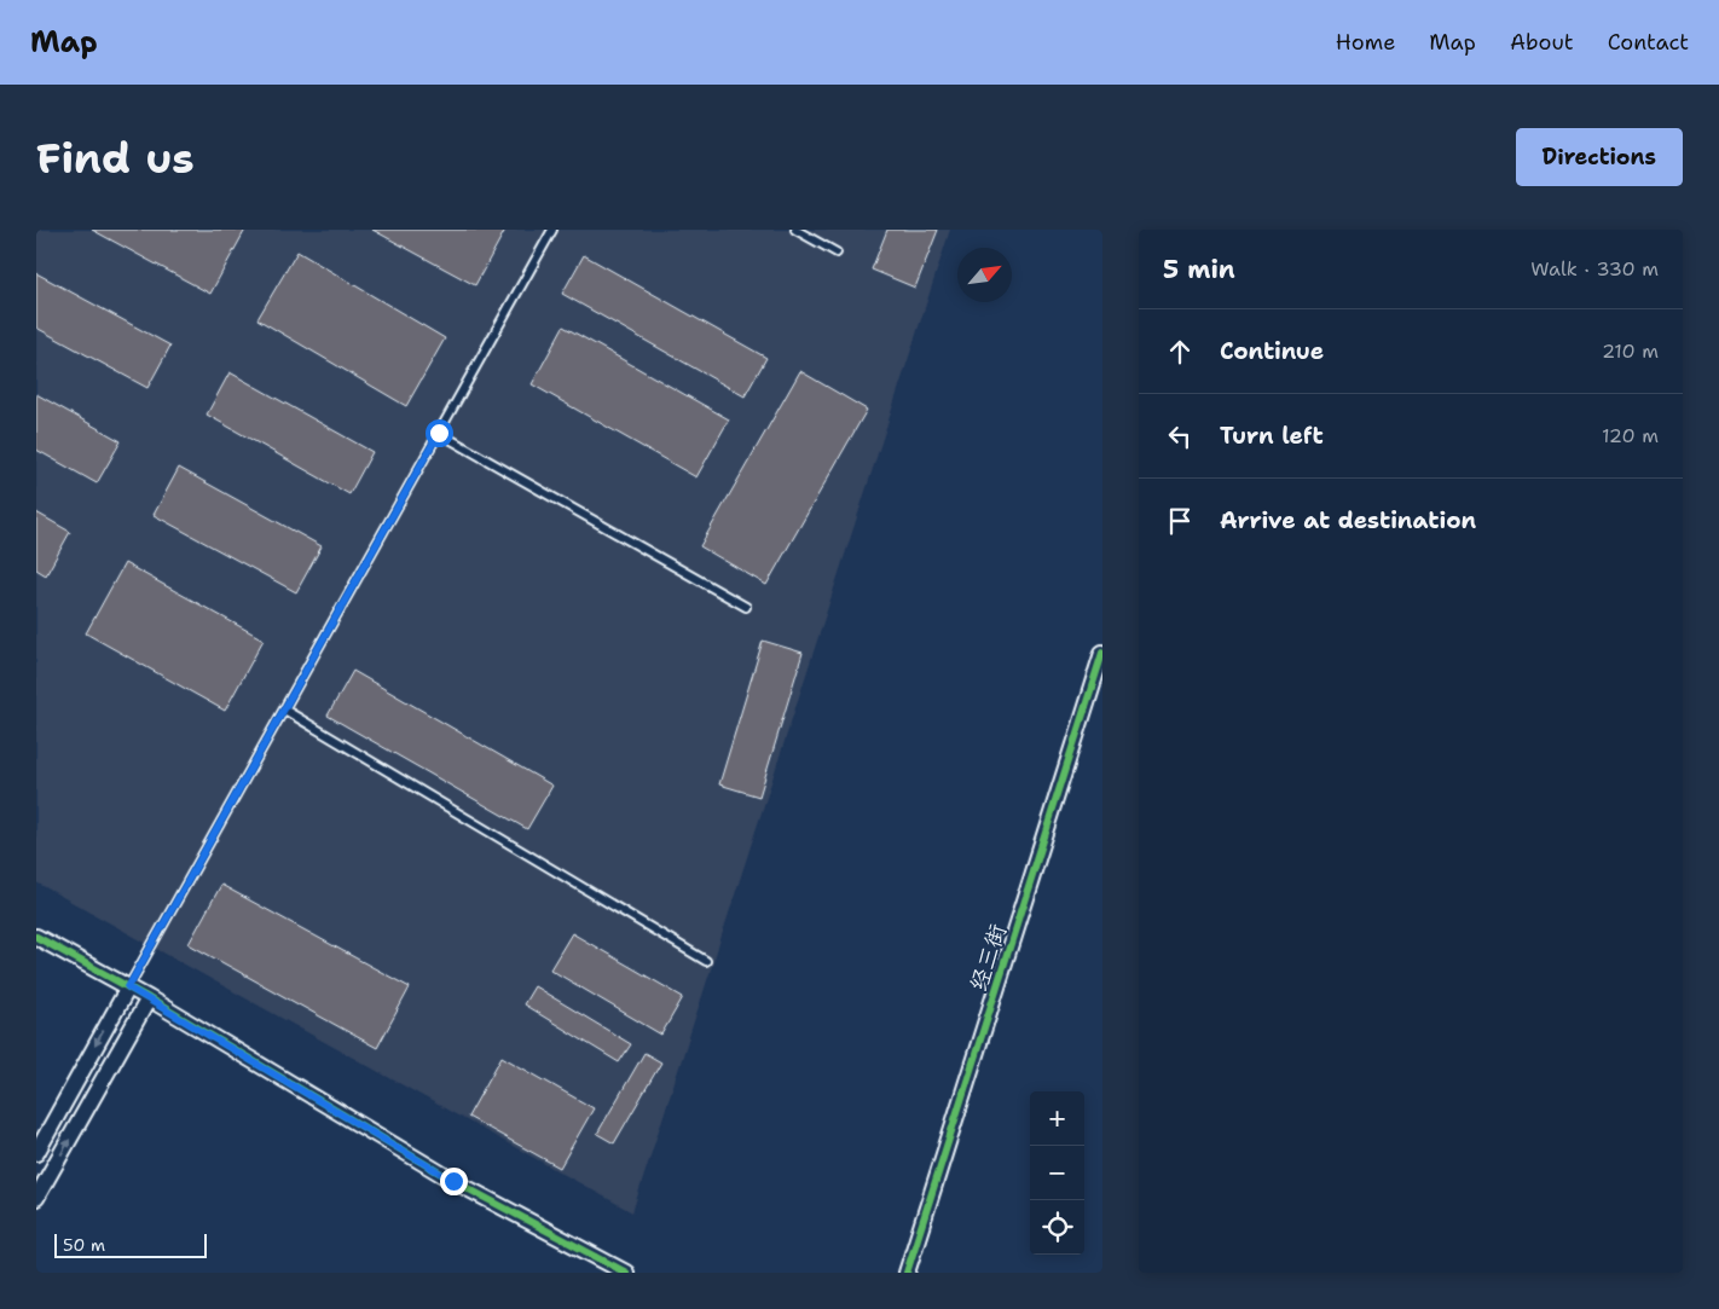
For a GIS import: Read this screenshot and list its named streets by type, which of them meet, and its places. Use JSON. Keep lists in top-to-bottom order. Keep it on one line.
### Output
{"streets":{"street":["经三街"]},"scale_bar":"50 m","north":"top right","page":{"header":"Map","nav":["Home","Map","About","Contact"],"buttons":"Directions","title":"Find us","heading":["5 min","Walk · 330 m"],"list":[["Continue","210 m"],["Turn left","120 m"],"Arrive at destination"],"map_buttons":["+","−"],"scale":"50 m"}}
